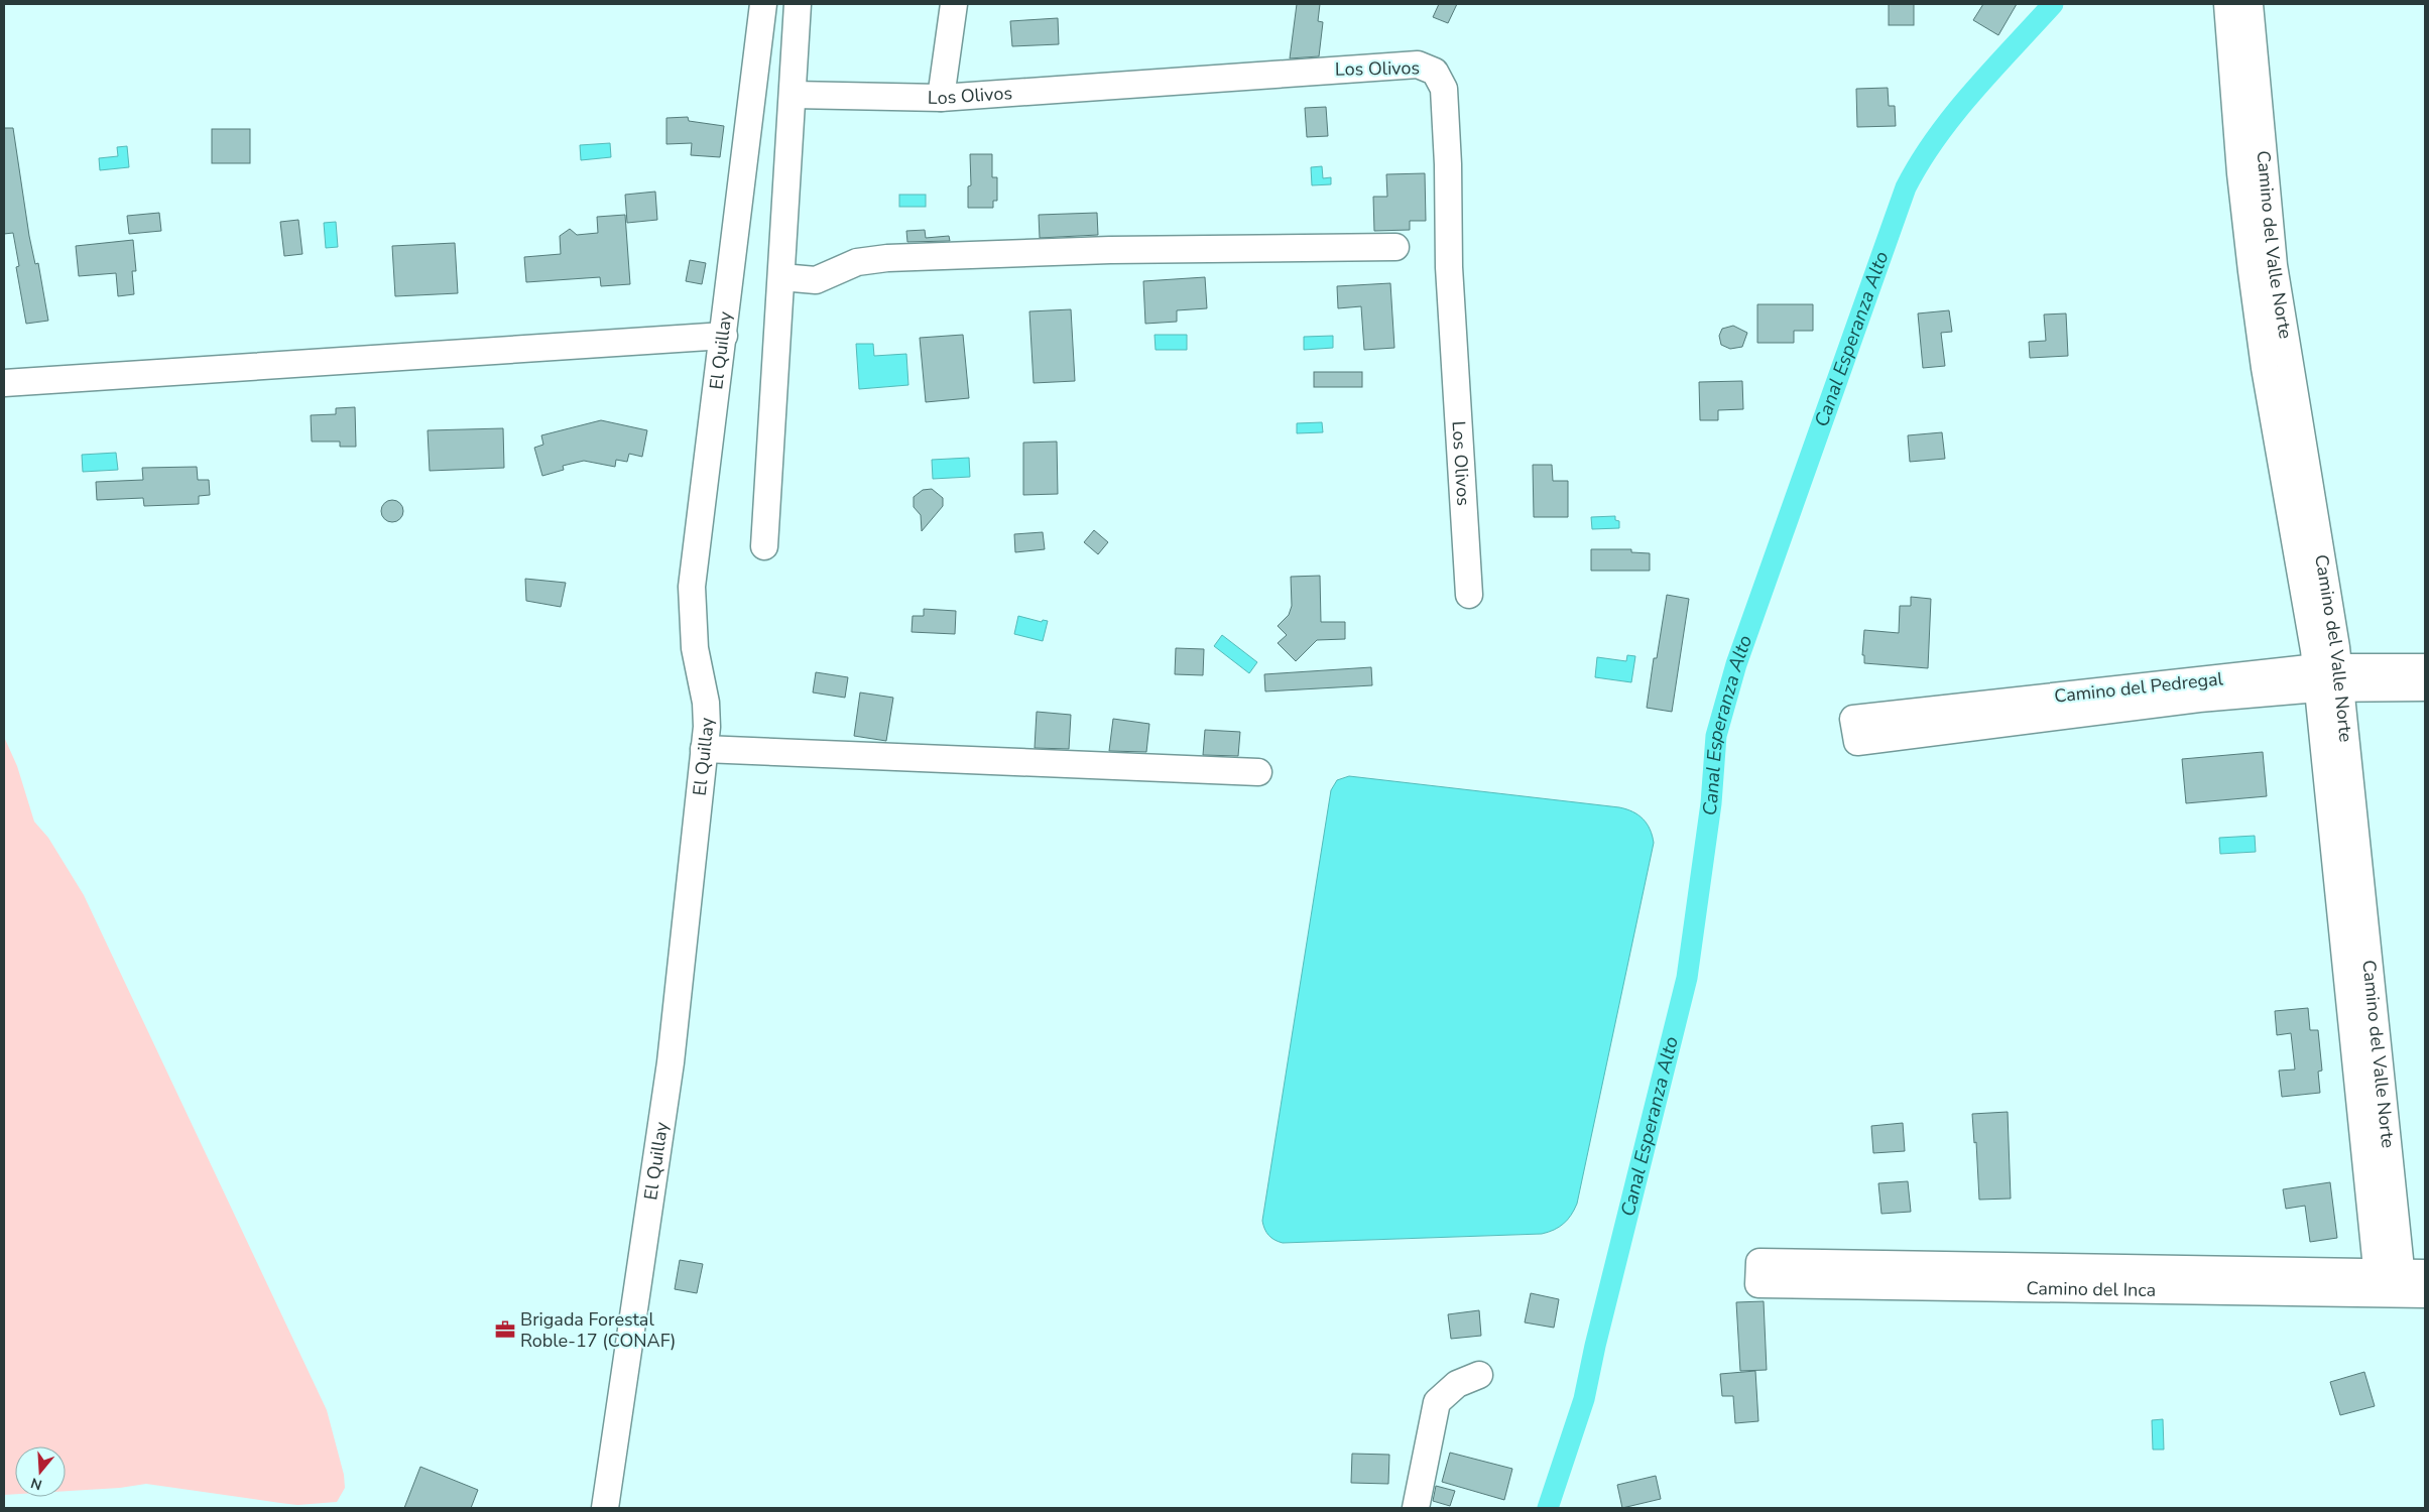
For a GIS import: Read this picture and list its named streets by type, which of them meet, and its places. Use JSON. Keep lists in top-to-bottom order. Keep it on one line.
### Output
{"streets":{"street":["Los Olivos","Camino del Valle Norte","El Quillay","Camino del Pedregal","Camino del Inca"]},"crossings":[["Camino del Valle Norte","Camino del Pedregal"],["Camino del Valle Norte","Camino del Inca"]],"water":["Canal Esperanza Alto"],"places":{"office":["Brigada Forestal Roble-17 (CONAF)"]},"north":"bottom"}
